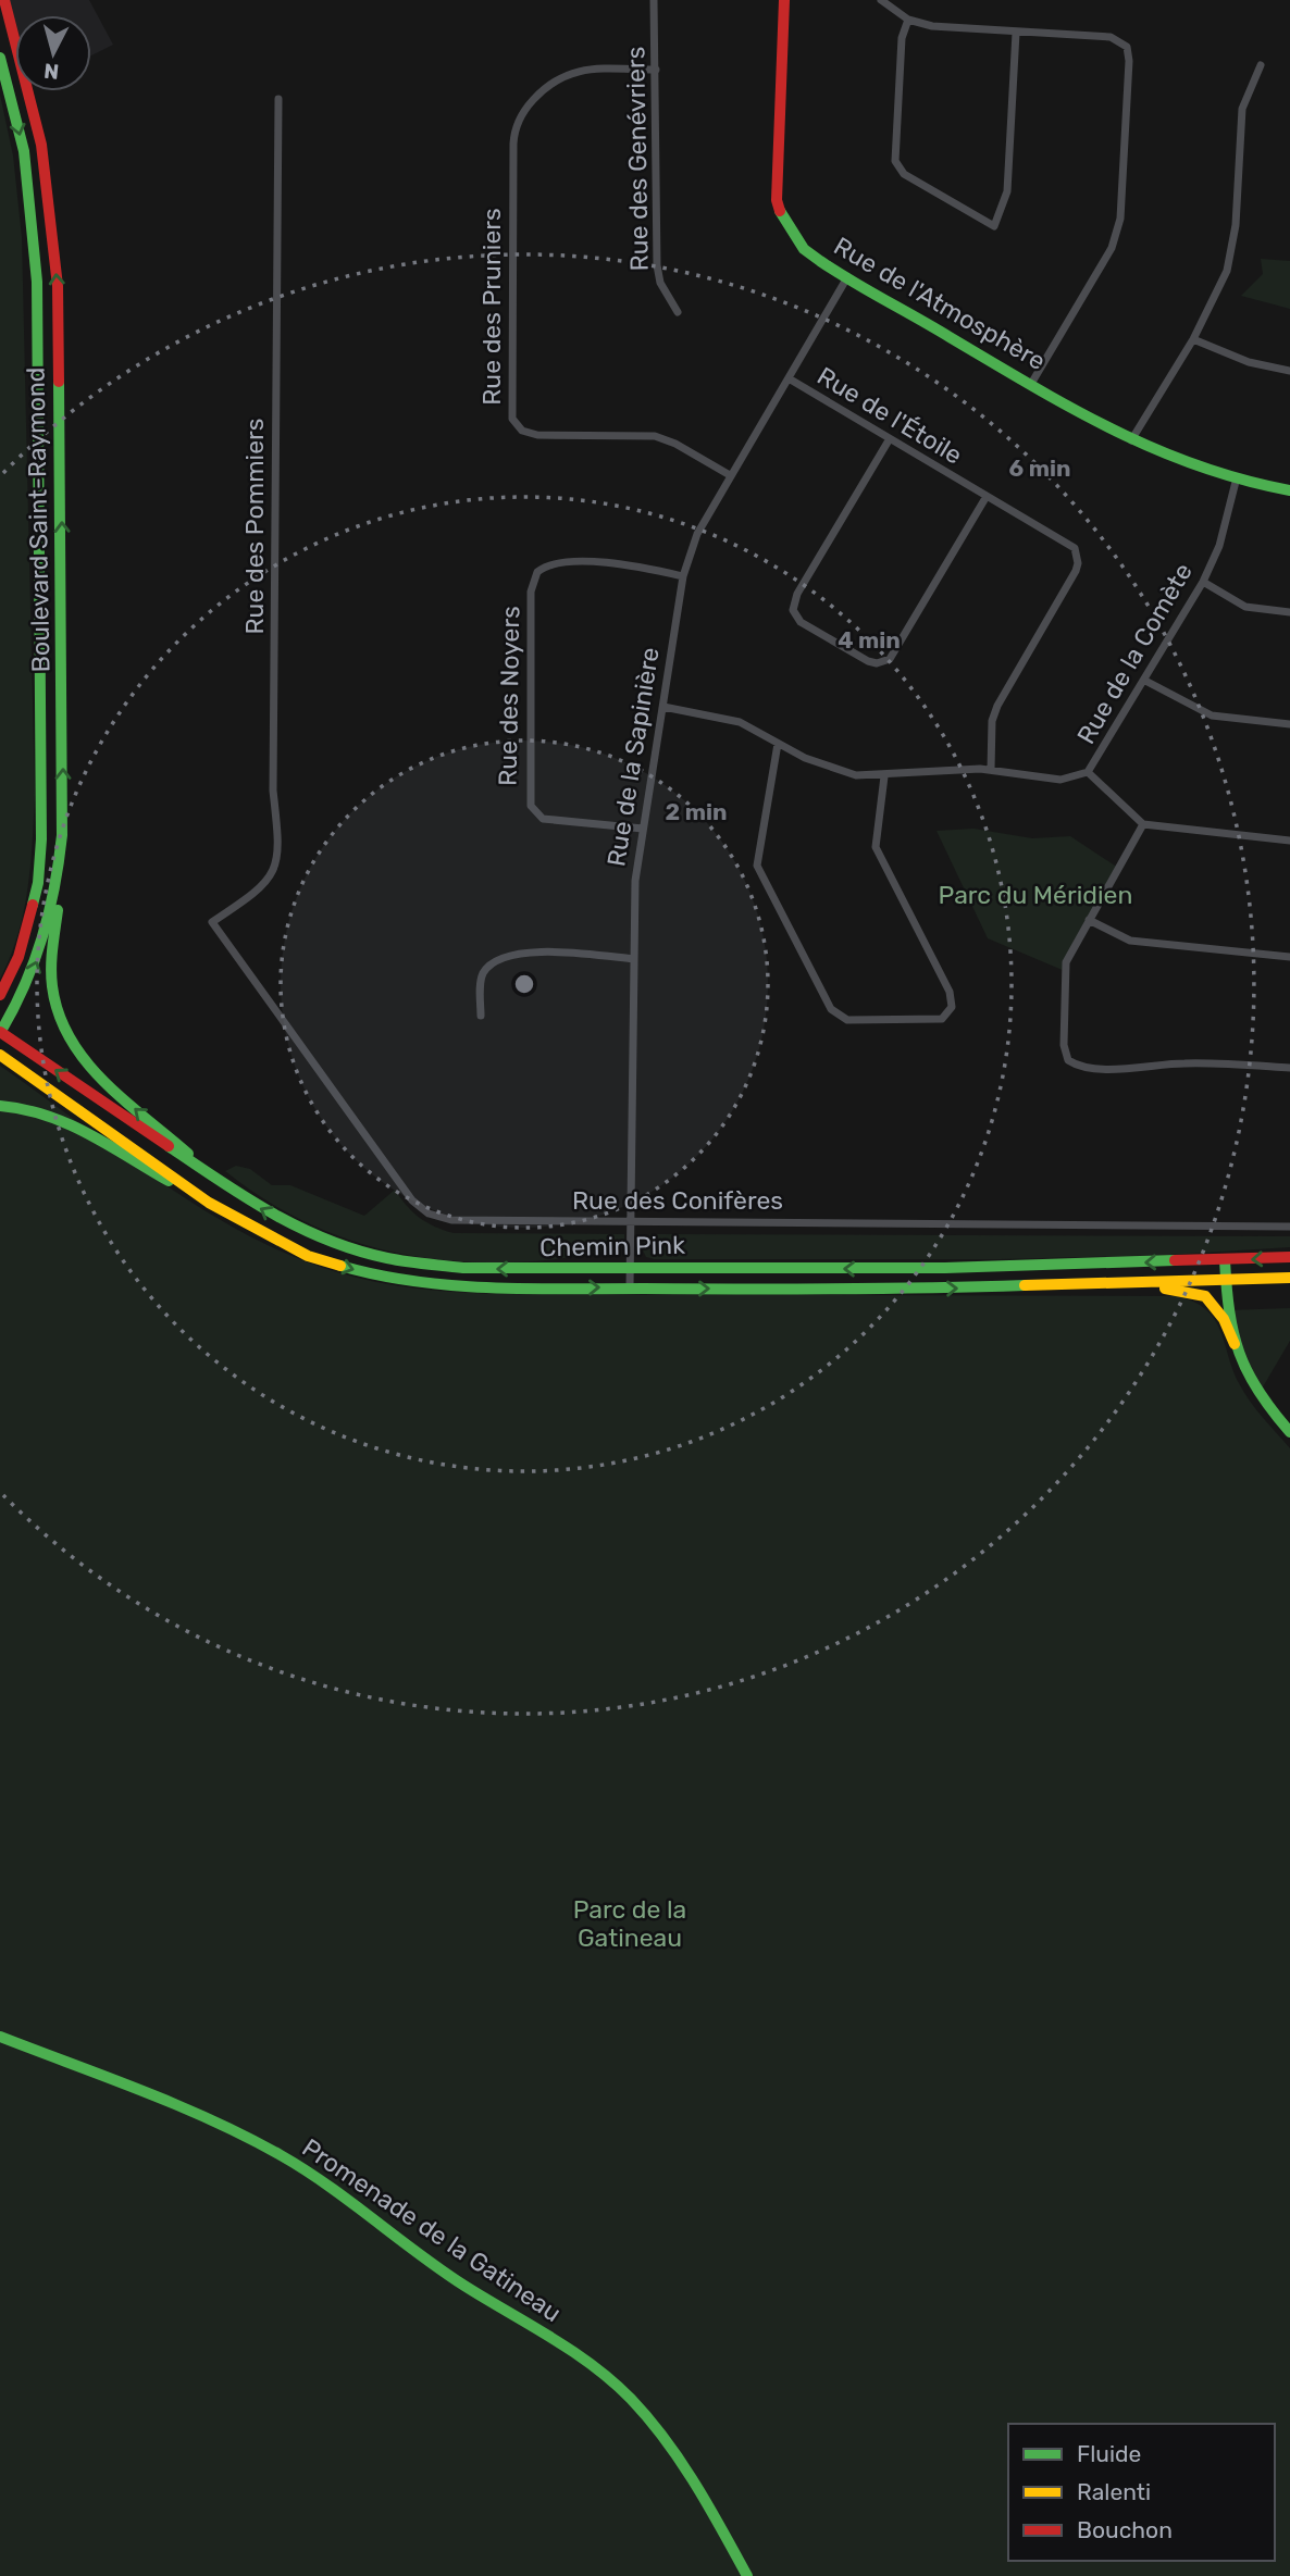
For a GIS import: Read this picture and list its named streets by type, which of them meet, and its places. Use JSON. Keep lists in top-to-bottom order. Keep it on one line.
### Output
{"streets":{"main road":["Rue de l'Atmosphère","Boulevard Saint-Raymond","Chemin Pink","Promenade de la Gatineau"],"street":["Rue des Genévriers","Rue des Pruniers","Rue de l'Étoile","Rue des Pommiers","Rue de la Comète","Rue des Noyers","Rue de la Sapinière","Rue des Conifères"]},"crossings":[["Rue des Genévriers","Rue des Pruniers"],["Rue de l'Atmosphère","Rue de la Comète"],["Rue de l'Atmosphère","Rue de la Sapinière"],["Rue des Pruniers","Rue de la Sapinière"],["Rue de l'Étoile","Rue de la Comète"],["Rue de l'Étoile","Rue de la Sapinière"],["Boulevard Saint-Raymond","Chemin Pink"],["Rue des Pommiers","Rue des Conifères"],["Rue de la Comète","Rue de la Sapinière"],["Rue des Noyers","Rue de la Sapinière"],["Rue de la Sapinière","Rue des Conifères"],["Rue de la Sapinière","Chemin Pink"]],"parks":["Parc du Méridien","Parc de la Gatineau"],"legend":["Fluide","Ralenti","Bouchon"],"north":"bottom","rings":["6 min","4 min","2 min"]}
